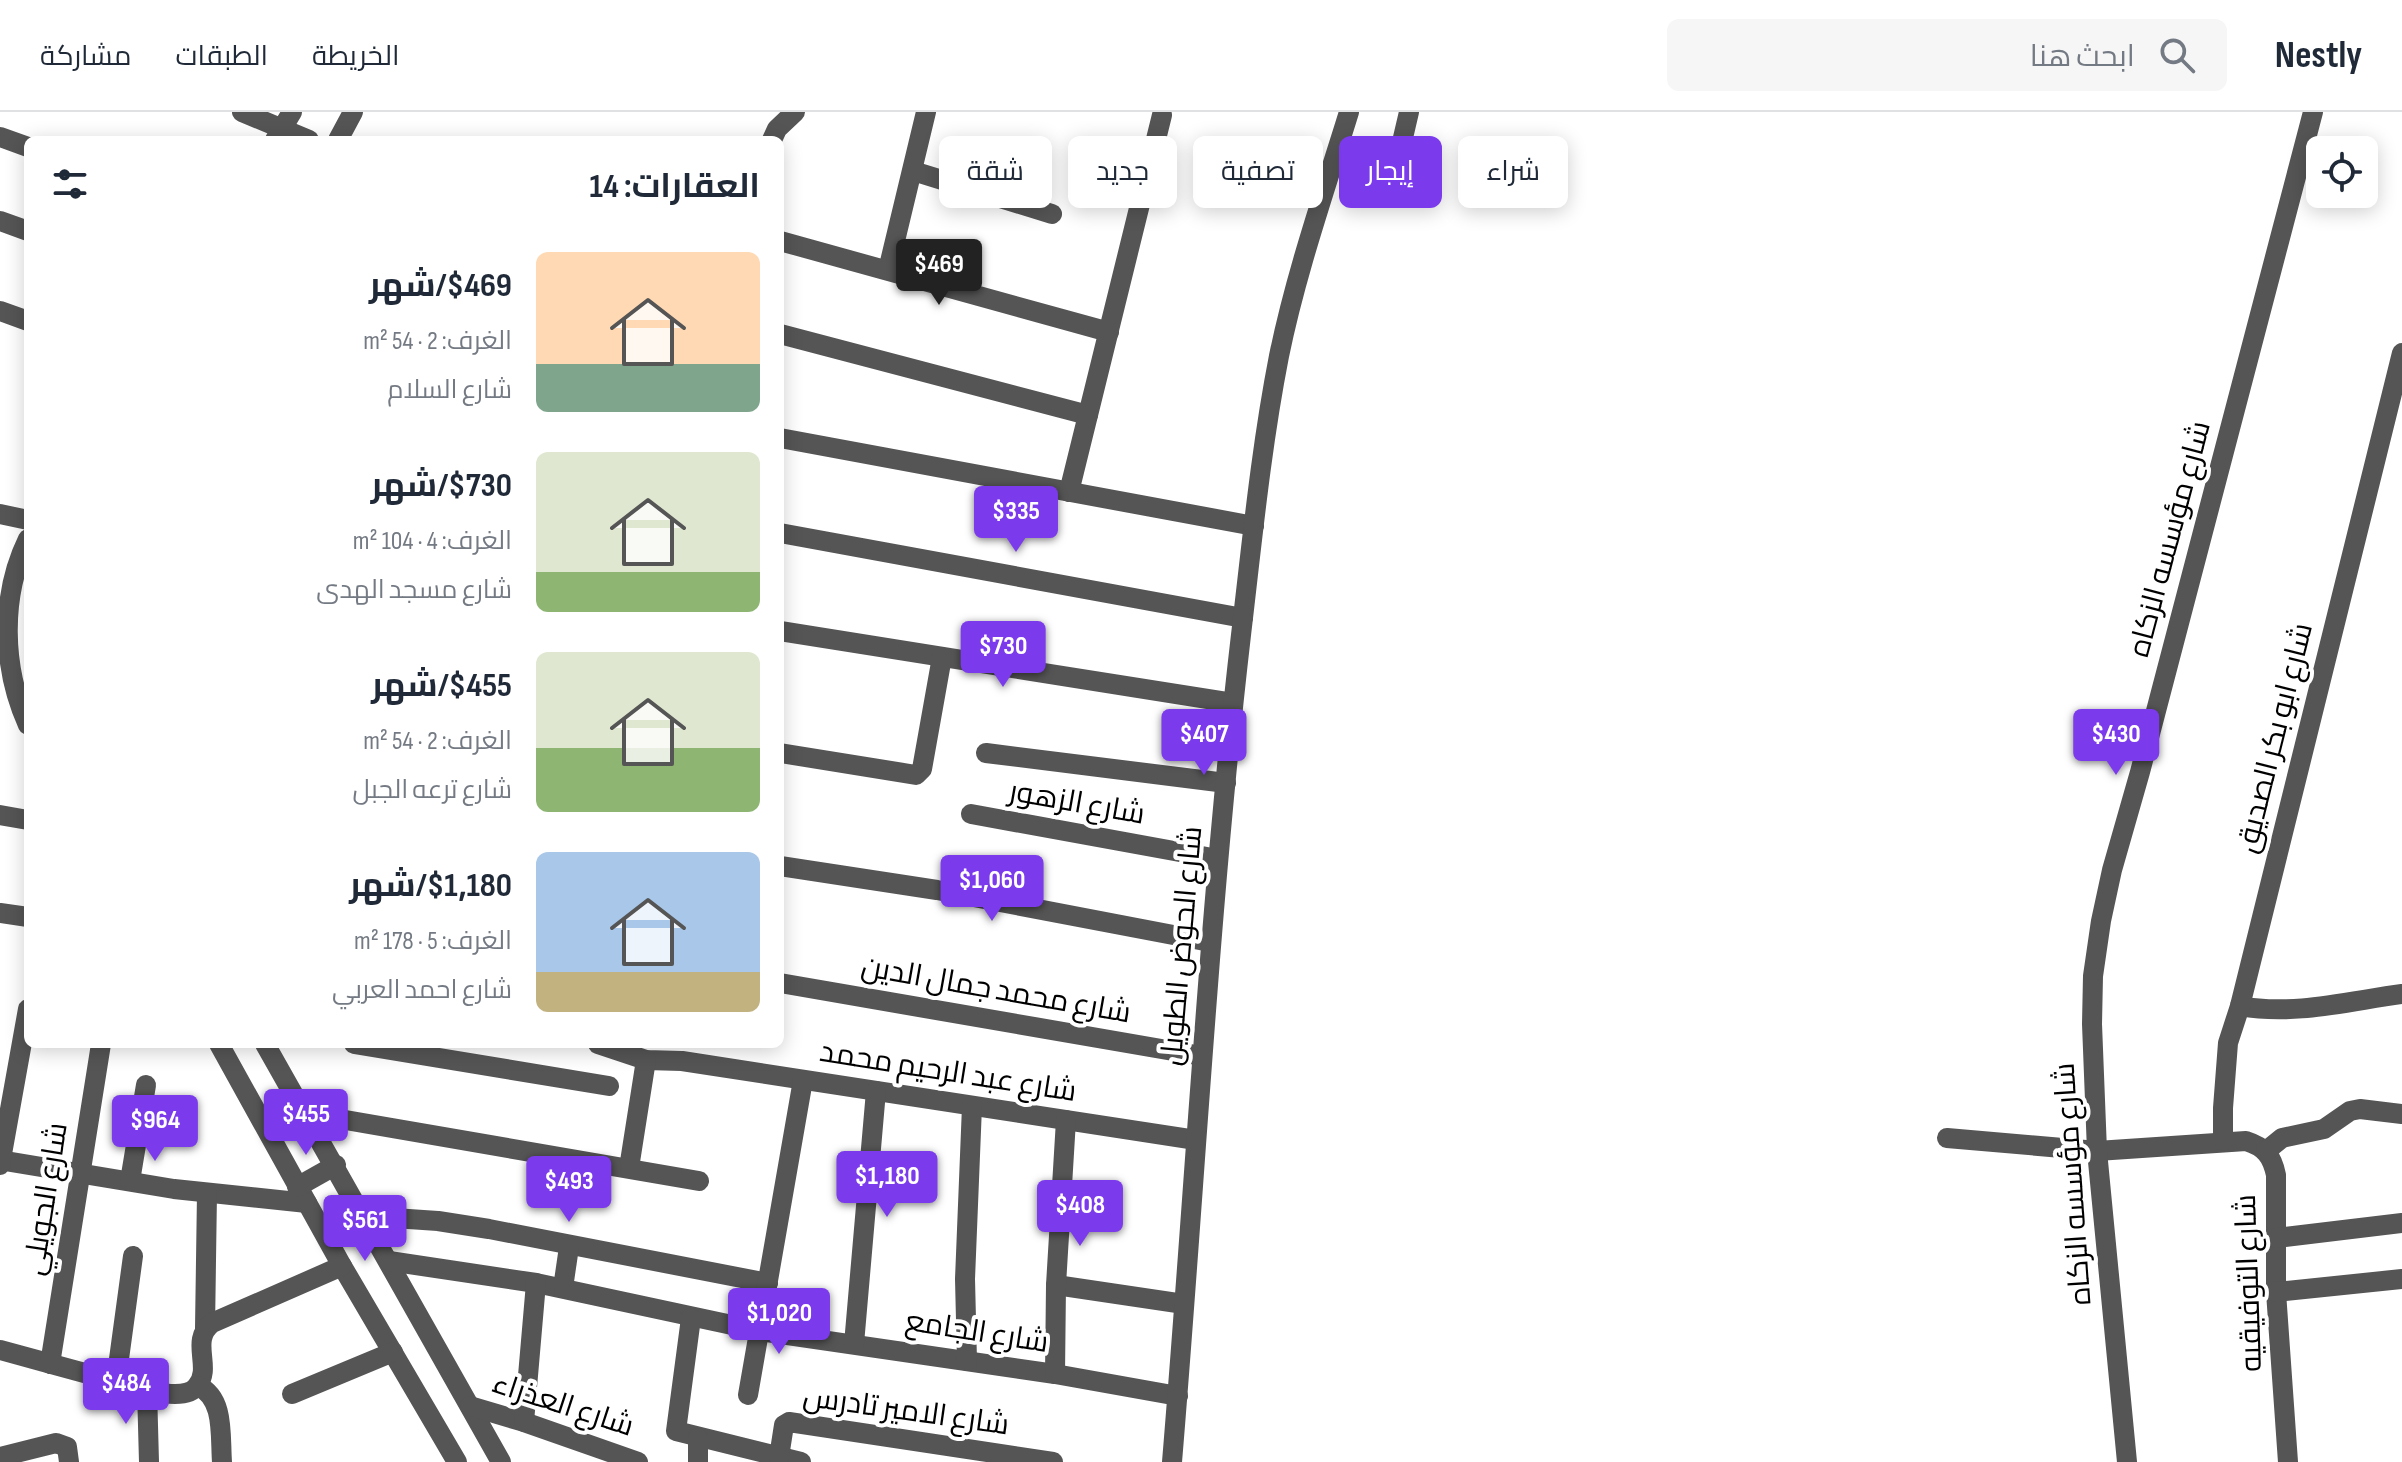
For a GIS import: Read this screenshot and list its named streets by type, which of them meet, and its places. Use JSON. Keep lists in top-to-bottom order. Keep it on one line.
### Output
{"streets":{"street":["شارع مؤسسه الزكاه","شارع ابو بكر الصديق","شارع الزهور","شارع الحوض الطويل","شارع محمد جمال الدين","شارع عبد الرحيم محمد","شارع الجويلي","شارع التوفيقيه","شارع الجامع","شارع العذراء","شارع الامير تادرس"]},"crossings":[["شارع مؤسسه الزكاه","شارع التوفيقيه"],["شارع ابو بكر الصديق","شارع التوفيقيه"],["شارع الزهور","شارع الحوض الطويل"],["شارع الحوض الطويل","شارع محمد جمال الدين"],["شارع الحوض الطويل","شارع عبد الرحيم محمد"],["شارع الحوض الطويل","شارع الجامع"]],"page":{"header":"Nestly","search":"ابحث هنا","nav":["الخريطة","الطبقات","مشاركة"],"chip":["شراء","إيجار","تصفية","جديد","شقة"],"heading":"العقارات: 14","list":[{"name":"$469/شهر","note":"الغرف: 2 · 54 m² · شارع السلام"},{"name":"$730/شهر","note":"الغرف: 4 · 104 m² · شارع مسجد الهدى"},{"name":"$455/شهر","note":"الغرف: 2 · 54 m² · شارع ترعه الجبل"},{"name":"$1,180/شهر","note":"الغرف: 5 · 178 m² · شارع احمد العربي"}],"price":["$469","$335","$730","$407","$430","$1,060","$455","$964","$1,180","$493","$408","$561","$1,020","$484"]}}
